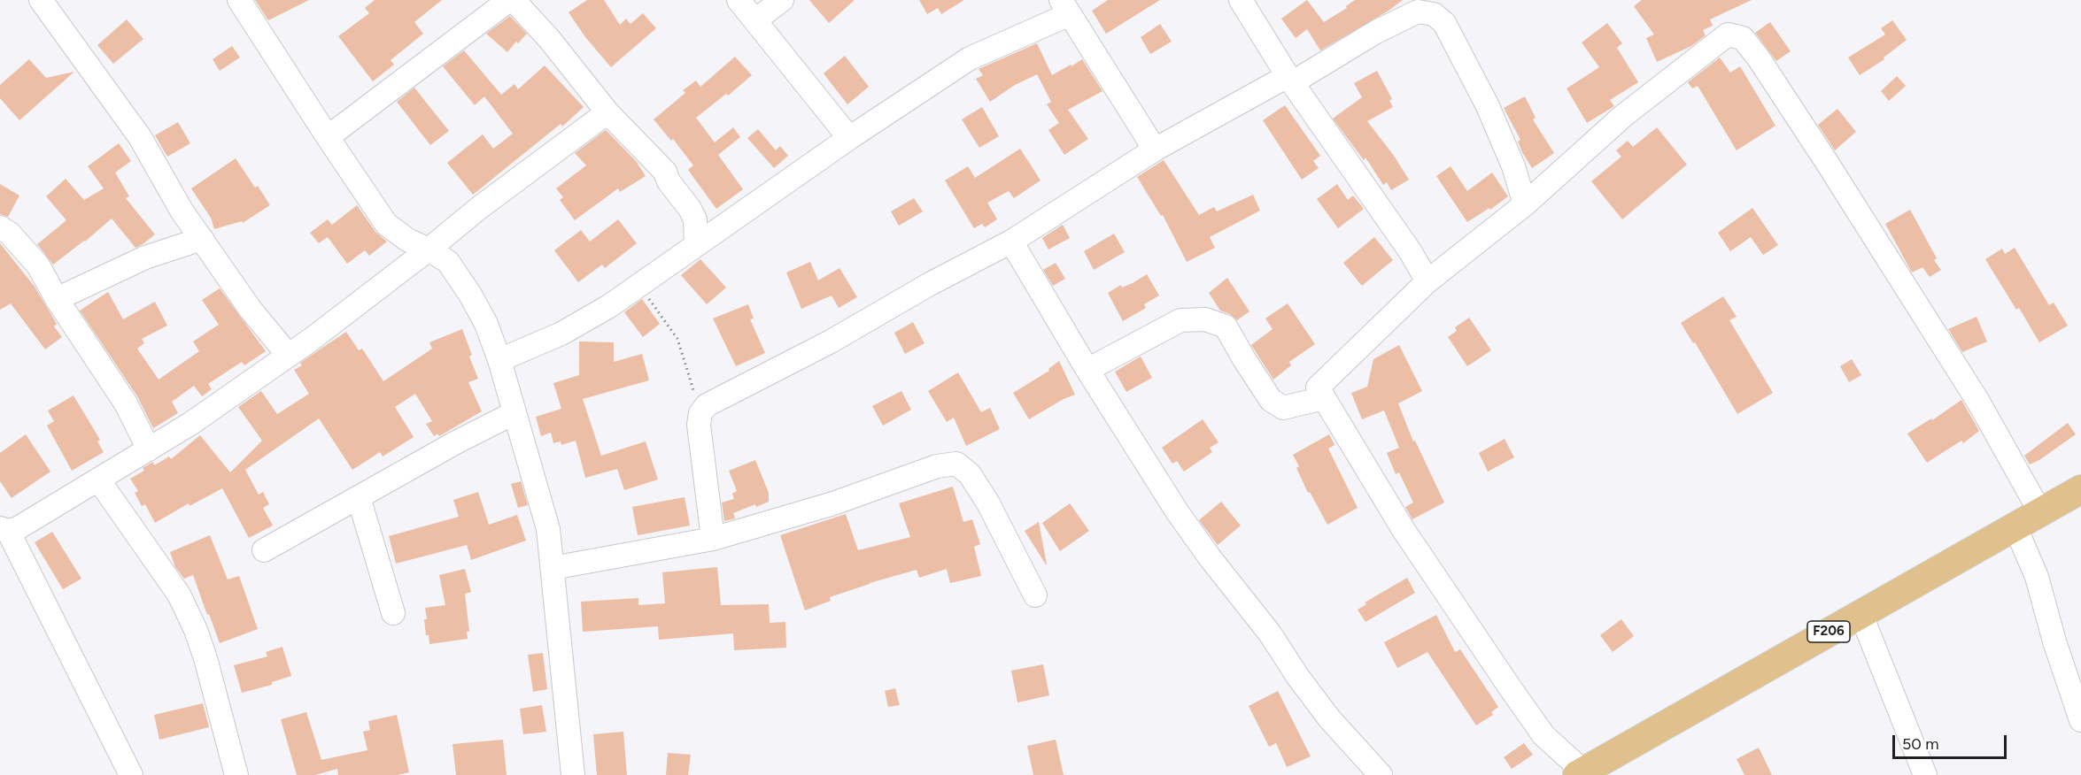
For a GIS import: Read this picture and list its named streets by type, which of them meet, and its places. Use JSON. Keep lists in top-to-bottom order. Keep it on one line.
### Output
{"streets":{"main road":["F206"]},"scale_bar":"50 m"}
